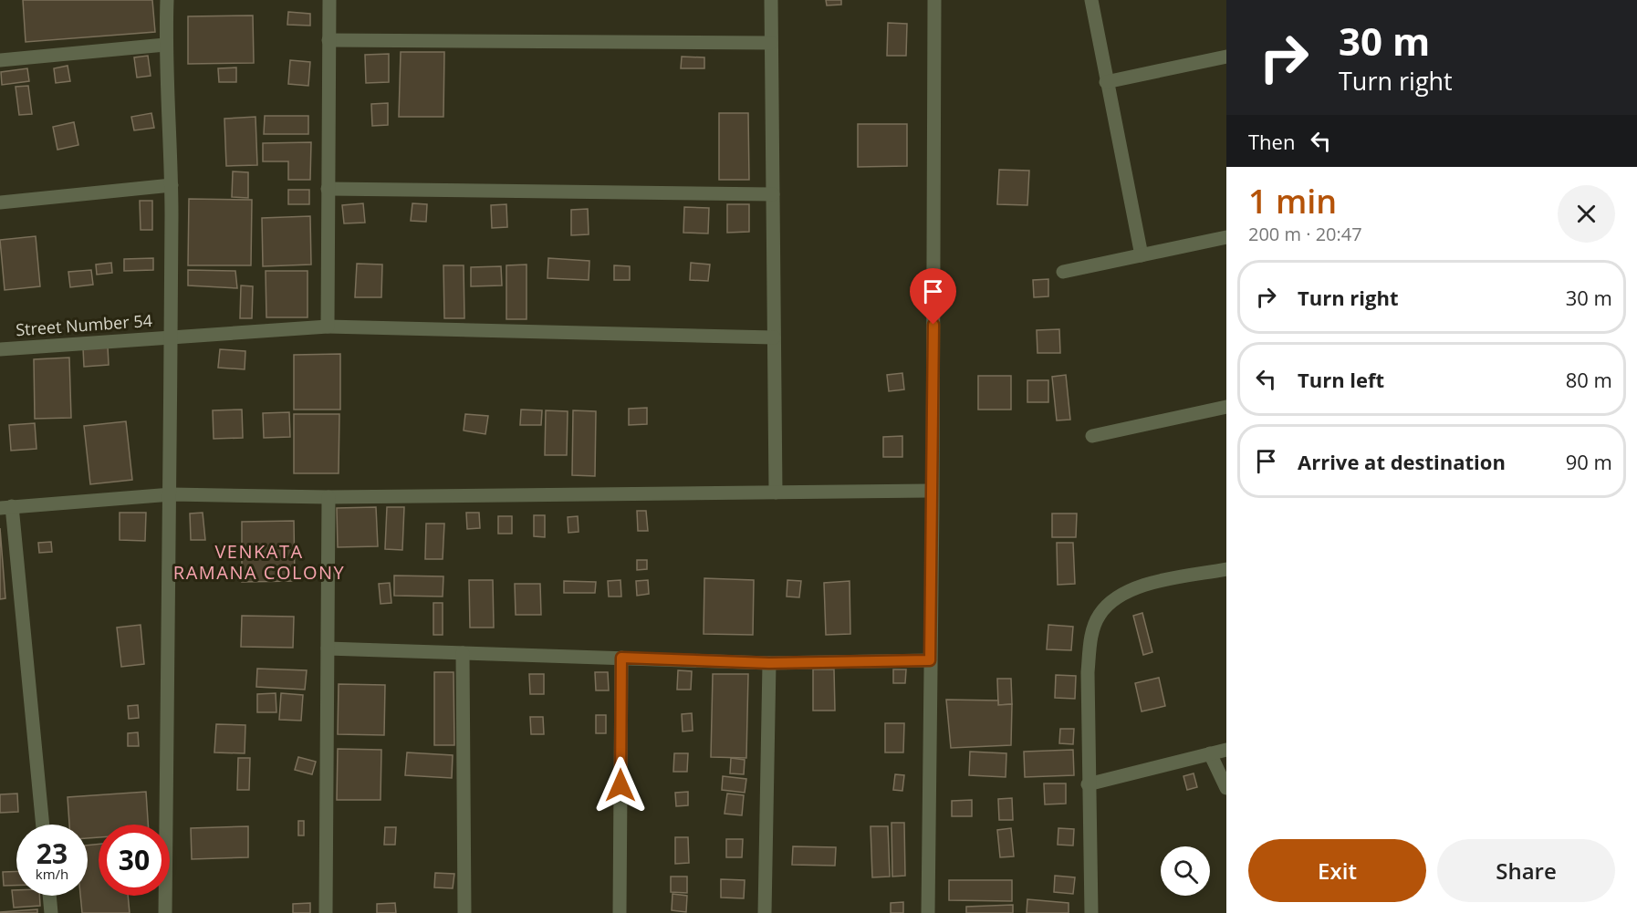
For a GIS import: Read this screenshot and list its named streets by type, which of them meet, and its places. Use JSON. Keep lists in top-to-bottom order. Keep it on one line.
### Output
{"streets":{"street":["Street Number 54"]},"districts":["VENKATA RAMANA COLONY"],"page":{"turn":["30 m","Turn right"],"then":"Then","heading":["1 min","200 m · 20:47"],"list":[{"name":"Turn right","value":"30 m"},{"name":"Turn left","value":"80 m"},{"name":"Arrive at destination","value":"90 m"}],"speed":"23 km/h","limit":"30","buttons":["Exit","Share"]}}
